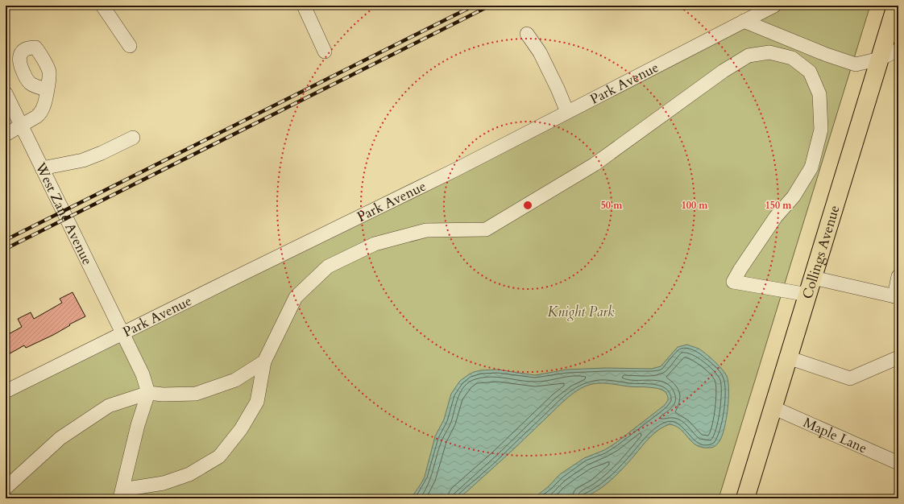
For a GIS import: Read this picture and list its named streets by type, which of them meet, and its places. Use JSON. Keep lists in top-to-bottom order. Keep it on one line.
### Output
{"streets":{"main road":["Collings Avenue"],"street":["Park Avenue","West Zane Avenue","Maple Lane"]},"crossings":[["Park Avenue","West Zane Avenue"],["Collings Avenue","Maple Lane"]],"parks":["Knight Park"],"rings":["50 m","100 m","150 m"]}
